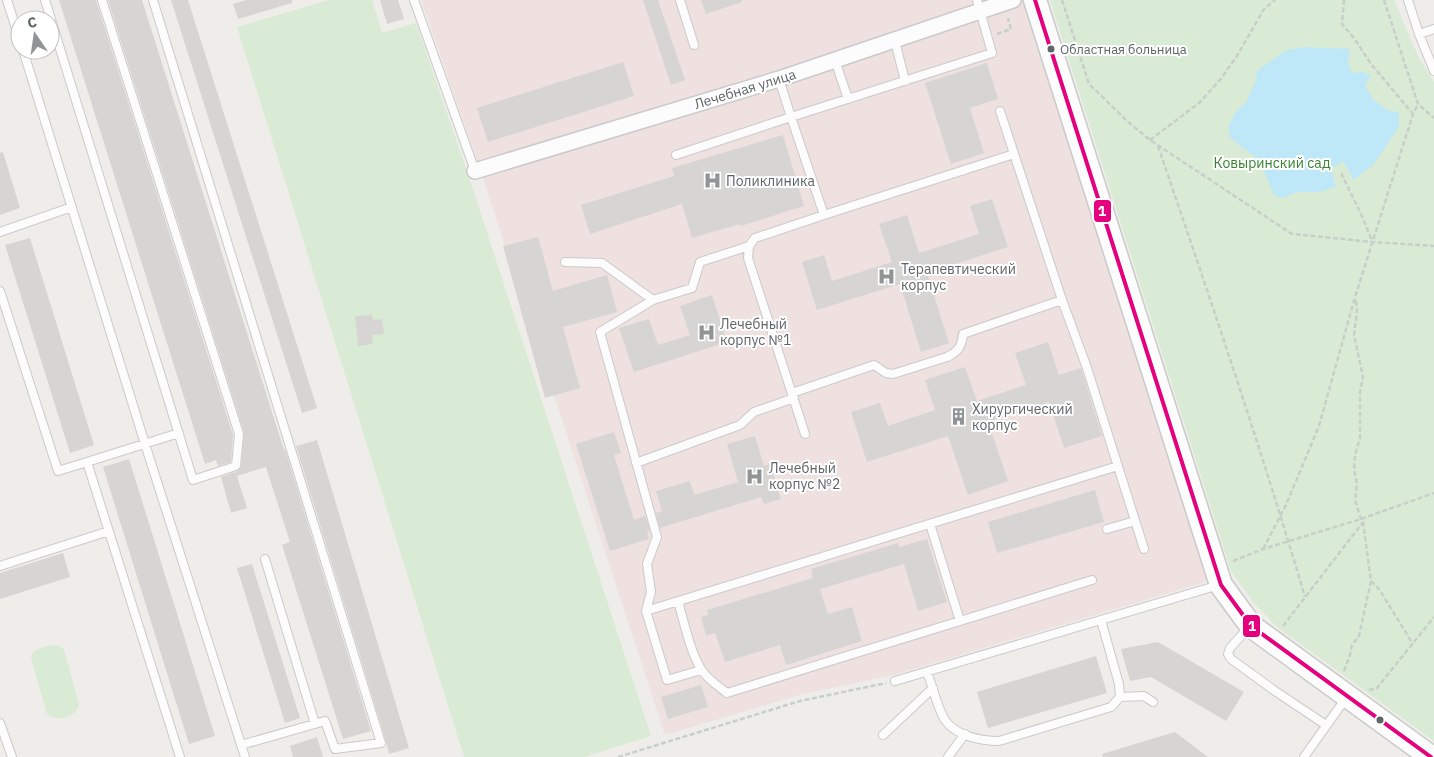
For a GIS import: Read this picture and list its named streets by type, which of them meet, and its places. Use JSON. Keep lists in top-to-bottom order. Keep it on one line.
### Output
{"streets":{"street":["Лечебная улица"]},"parks":["Ковыринский сад"],"places":{"other":["Областная больница"],"hospital":["Поликлиника","Терапевтический корпус","Лечебный корпус №1","Лечебный корпус №2"],"building":["Хирургический корпус"]},"lines":["transit line 1"],"north":"top"}
